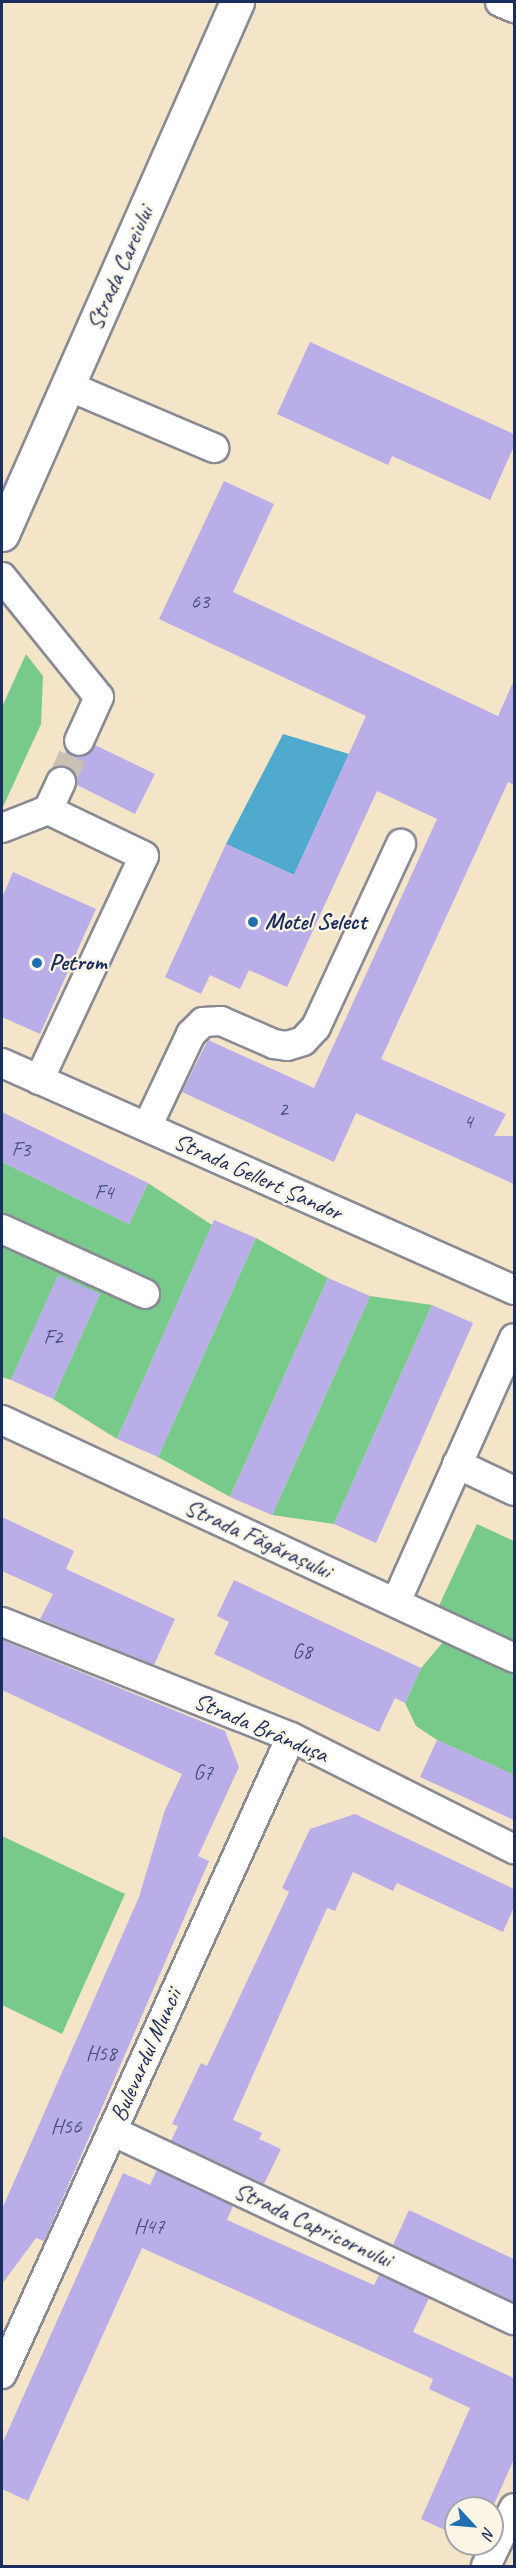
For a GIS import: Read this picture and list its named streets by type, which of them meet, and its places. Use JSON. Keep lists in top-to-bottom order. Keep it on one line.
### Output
{"streets":{"main road":["Strada Careiului"],"street":["Strada Gellert Șandor","Strada Făgărașului","Strada Brândușa","Bulevardul Muncii","Strada Capricornului"]},"crossings":[["Strada Brândușa","Bulevardul Muncii"],["Bulevardul Muncii","Strada Capricornului"]],"places":["Motel Select","Petrom"],"house_numbers":["63","2","4","F3","F4","F2","G8","G7","H58","H56","H47"],"north":"bottom right"}
